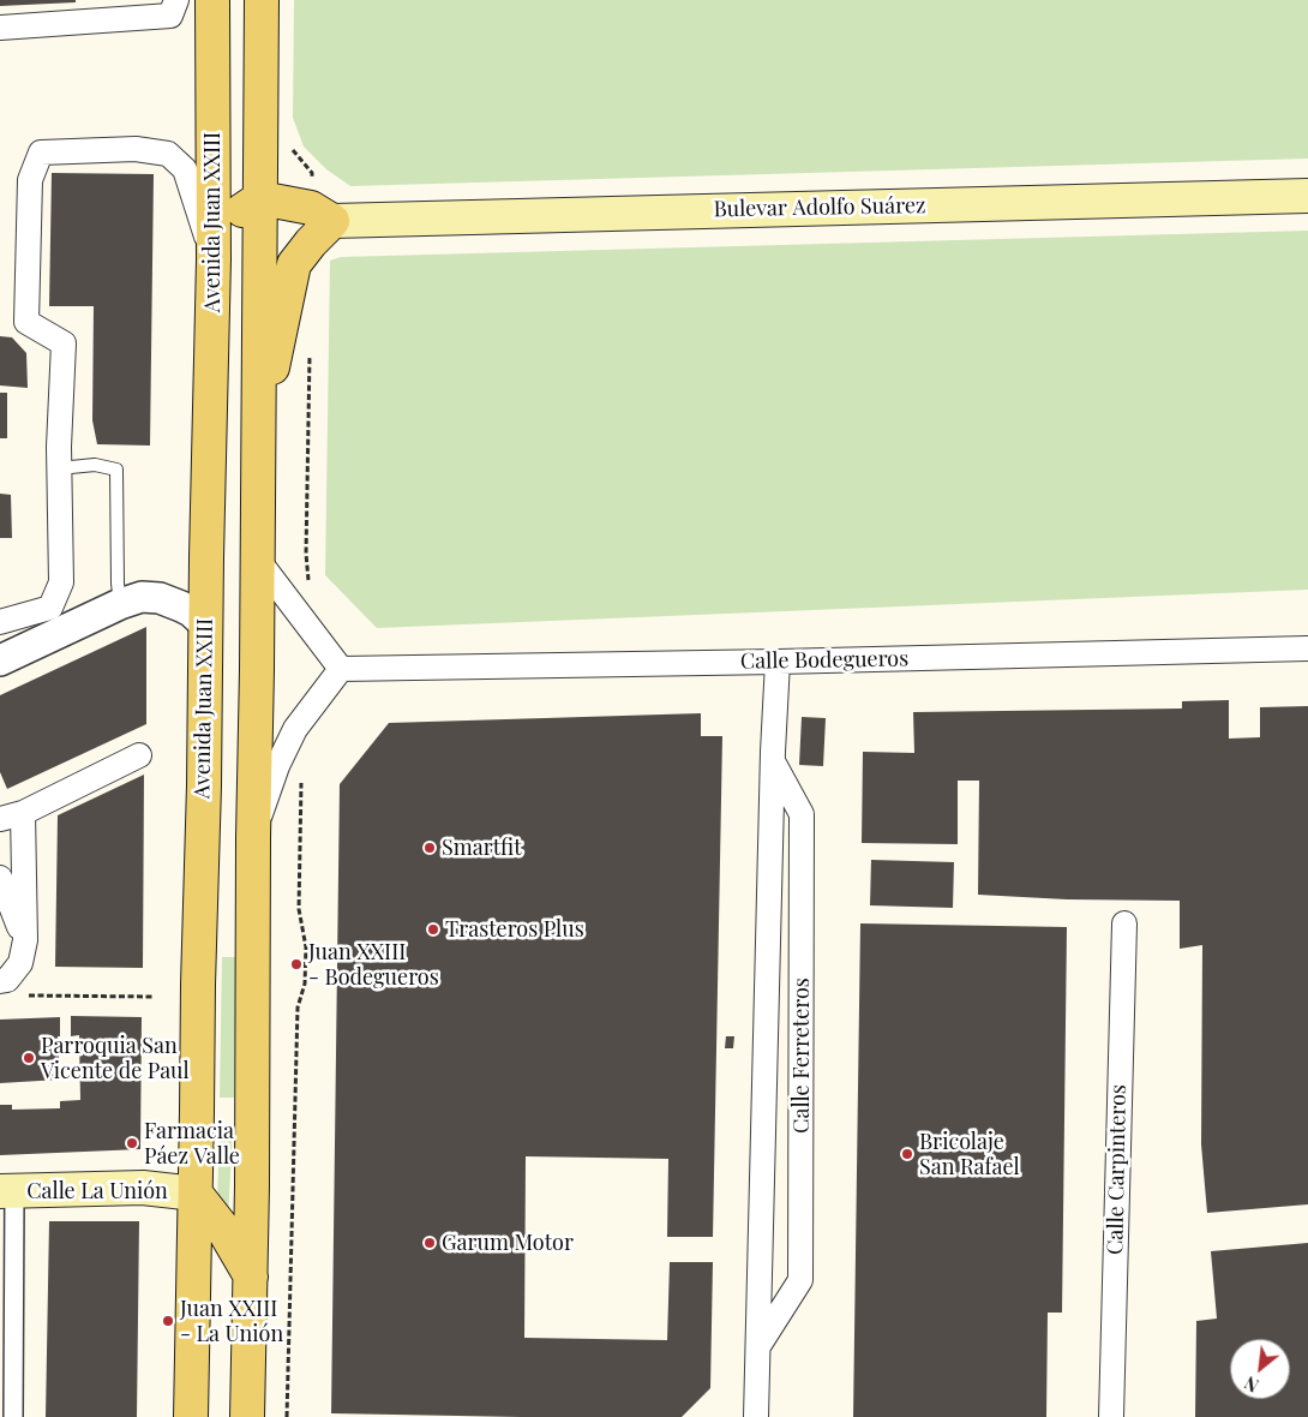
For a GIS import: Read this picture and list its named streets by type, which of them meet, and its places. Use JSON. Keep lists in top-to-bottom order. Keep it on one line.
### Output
{"streets":{"main road":["Bulevar Adolfo Suárez","Avenida Juan XXIII","Calle La Unión"],"street":["Calle Bodegueros","Calle Ferreteros","Calle Carpinteros"]},"crossings":[["Avenida Juan XXIII","Calle La Unión"],["Calle Bodegueros","Calle Ferreteros"]],"places":["Smartfit","Trasteros Plus","Juan XXIII - Bodegueros","Parroquia San Vicente de Paul","Farmacia Páez Valle","Bricolaje San Rafael","Garum Motor","Juan XXIII - La Unión"],"north":"bottom left"}
